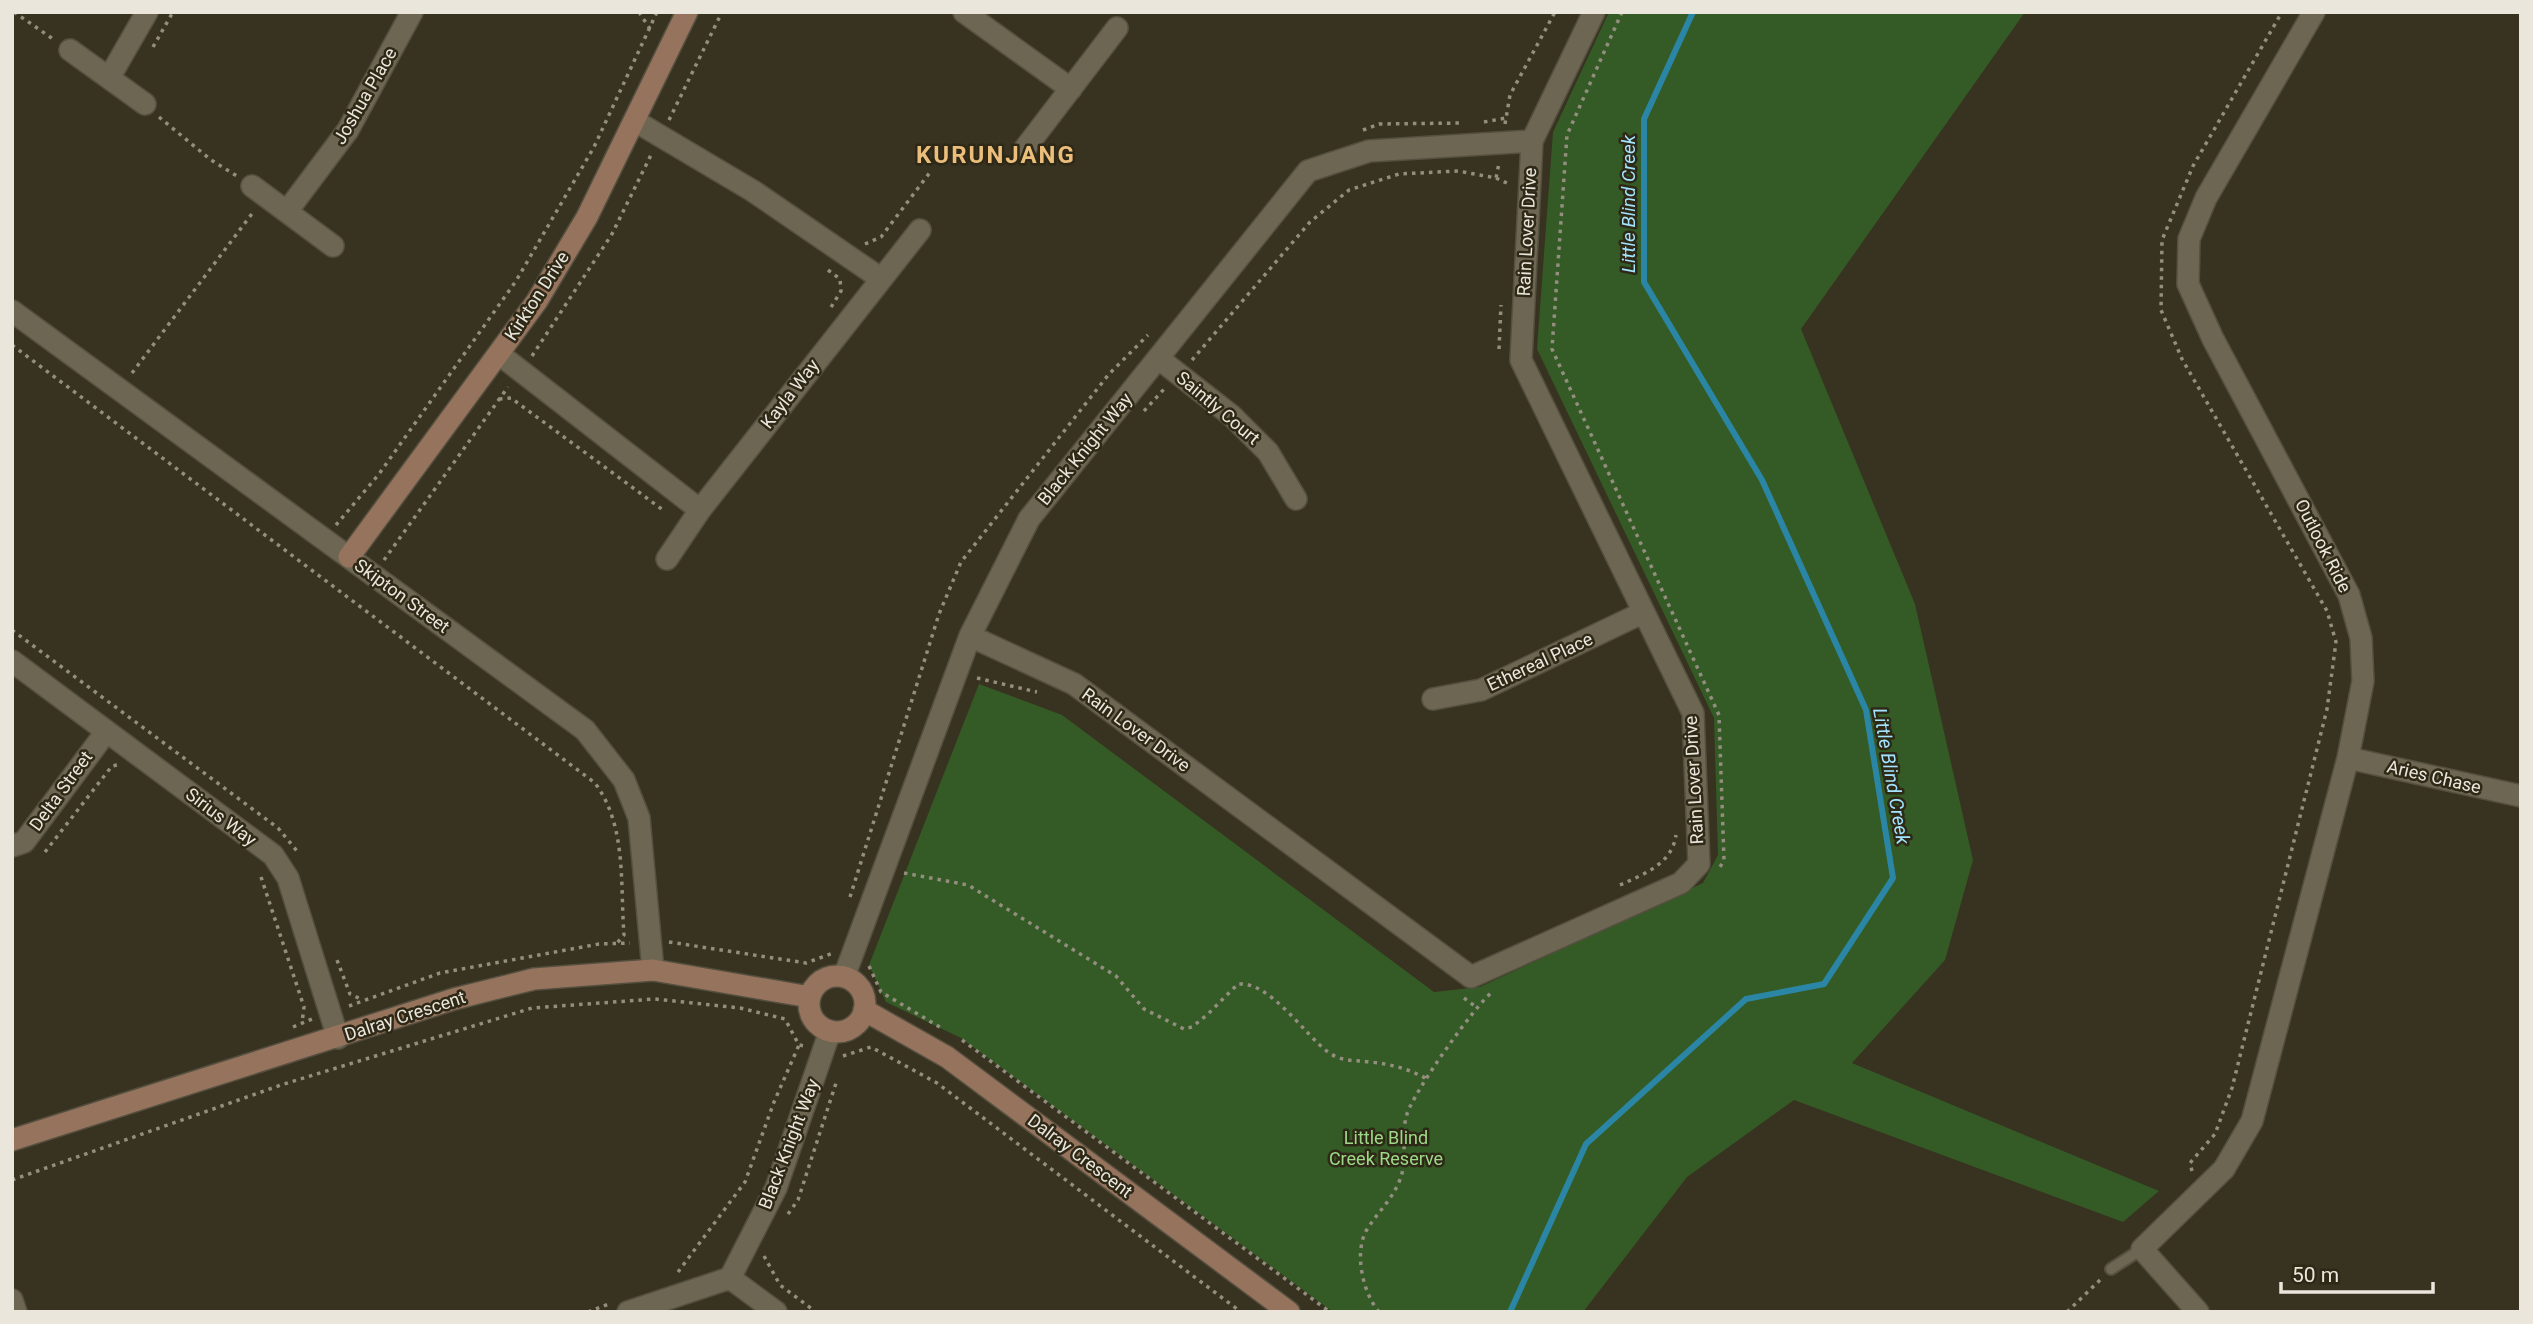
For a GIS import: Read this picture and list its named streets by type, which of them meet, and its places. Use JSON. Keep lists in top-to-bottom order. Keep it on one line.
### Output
{"streets":{"street":["Joshua Place","Rain Lover Drive","Kirkton Drive","Kayla Way","Saintly Court","Black Knight Way","Outlook Ride","Skipton Street","Ethereal Place","Aries Chase","Delta Street","Sirius Way","Dalray Crescent"]},"crossings":[["Rain Lover Drive","Black Knight Way"],["Rain Lover Drive","Ethereal Place"],["Kirkton Drive","Skipton Street"],["Saintly Court","Black Knight Way"],["Black Knight Way","Dalray Crescent"],["Outlook Ride","Aries Chase"],["Skipton Street","Dalray Crescent"],["Delta Street","Sirius Way"],["Sirius Way","Dalray Crescent"]],"districts":["KURUNJANG"],"water":["Little Blind Creek"],"parks":["Little Blind Creek Reserve"],"scale_bar":"50 m"}
